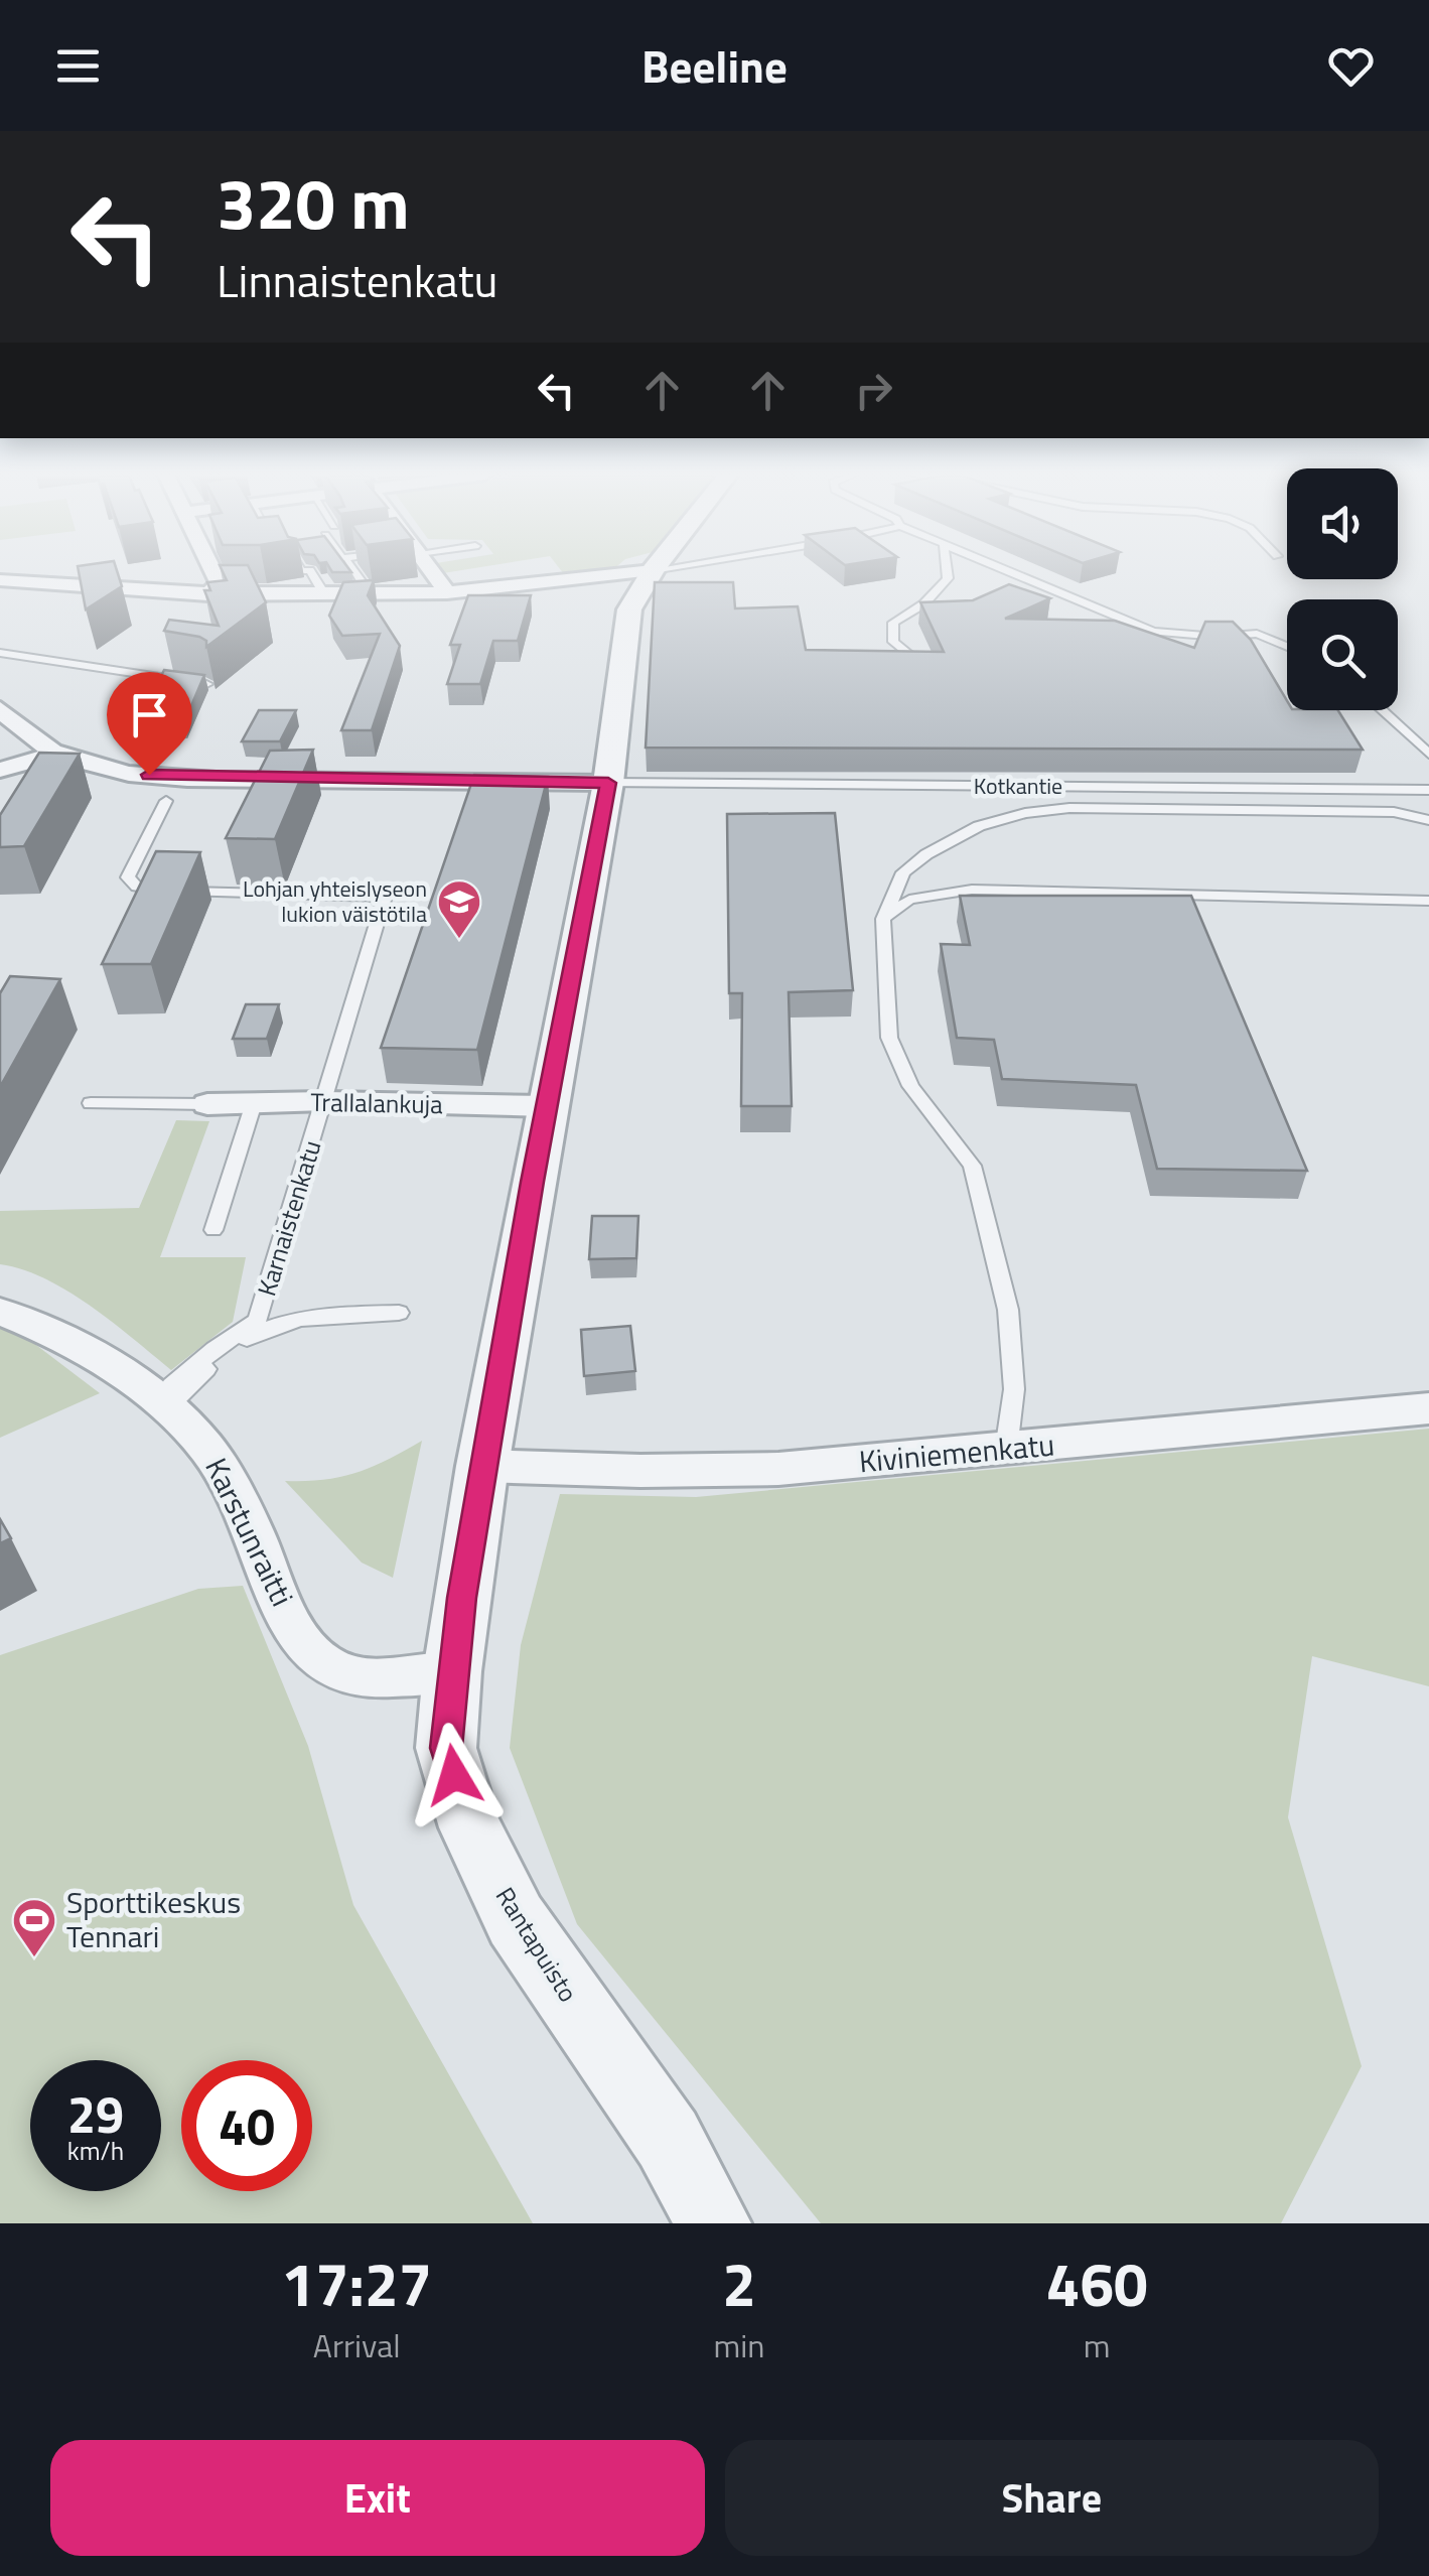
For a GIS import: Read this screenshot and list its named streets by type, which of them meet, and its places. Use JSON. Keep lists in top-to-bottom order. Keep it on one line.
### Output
{"streets":{"street":["Trallalankuja","Kiviniemenkatu","Karstunraitti","Rantapuisto"],"lane":["Kotkantie","Karnaistenkatu"]},"crossings":[["Kotkantie","Rantapuisto"],["Trallalankuja","Karnaistenkatu"],["Trallalankuja","Rantapuisto"],["Karnaistenkatu","Karstunraitti"],["Kiviniemenkatu","Rantapuisto"],["Karstunraitti","Rantapuisto"]],"places":{"school or university":["Lohjan yhteislyseon lukion väistötila"],"sports":["Sporttikeskus Tennari"]},"page":{"header":"Beeline","turn":["320 m","Linnaistenkatu"],"speed":"29 km/h","limit":"40","eta":["17:27","Arrival","2","min","460","m"],"buttons":["Exit","Share"]}}
